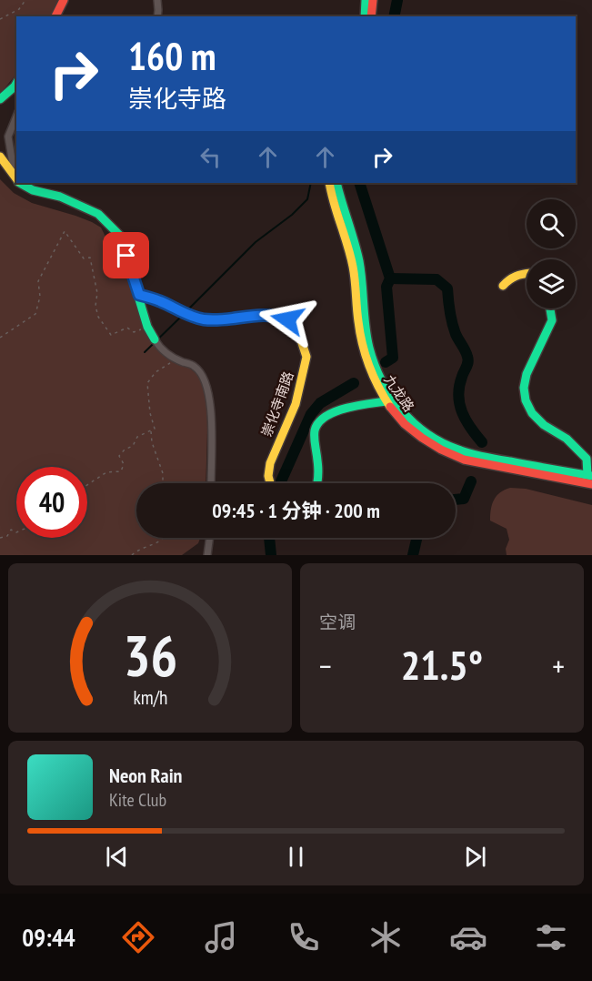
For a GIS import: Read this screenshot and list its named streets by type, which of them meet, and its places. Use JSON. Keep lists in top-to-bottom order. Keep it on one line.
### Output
{"streets":{"street":["九龙路","崇化寺南路"]},"page":{"turn":["160 m","崇化寺路"],"limit":"40","trip":"09:45 · 1 分钟 · 200 m","tile":"空调","heat":["−","21.5°","+"],"song":["Neon Rain","Kite Club"],"tabs":"09:44","gauge":["36","km/h"]}}
